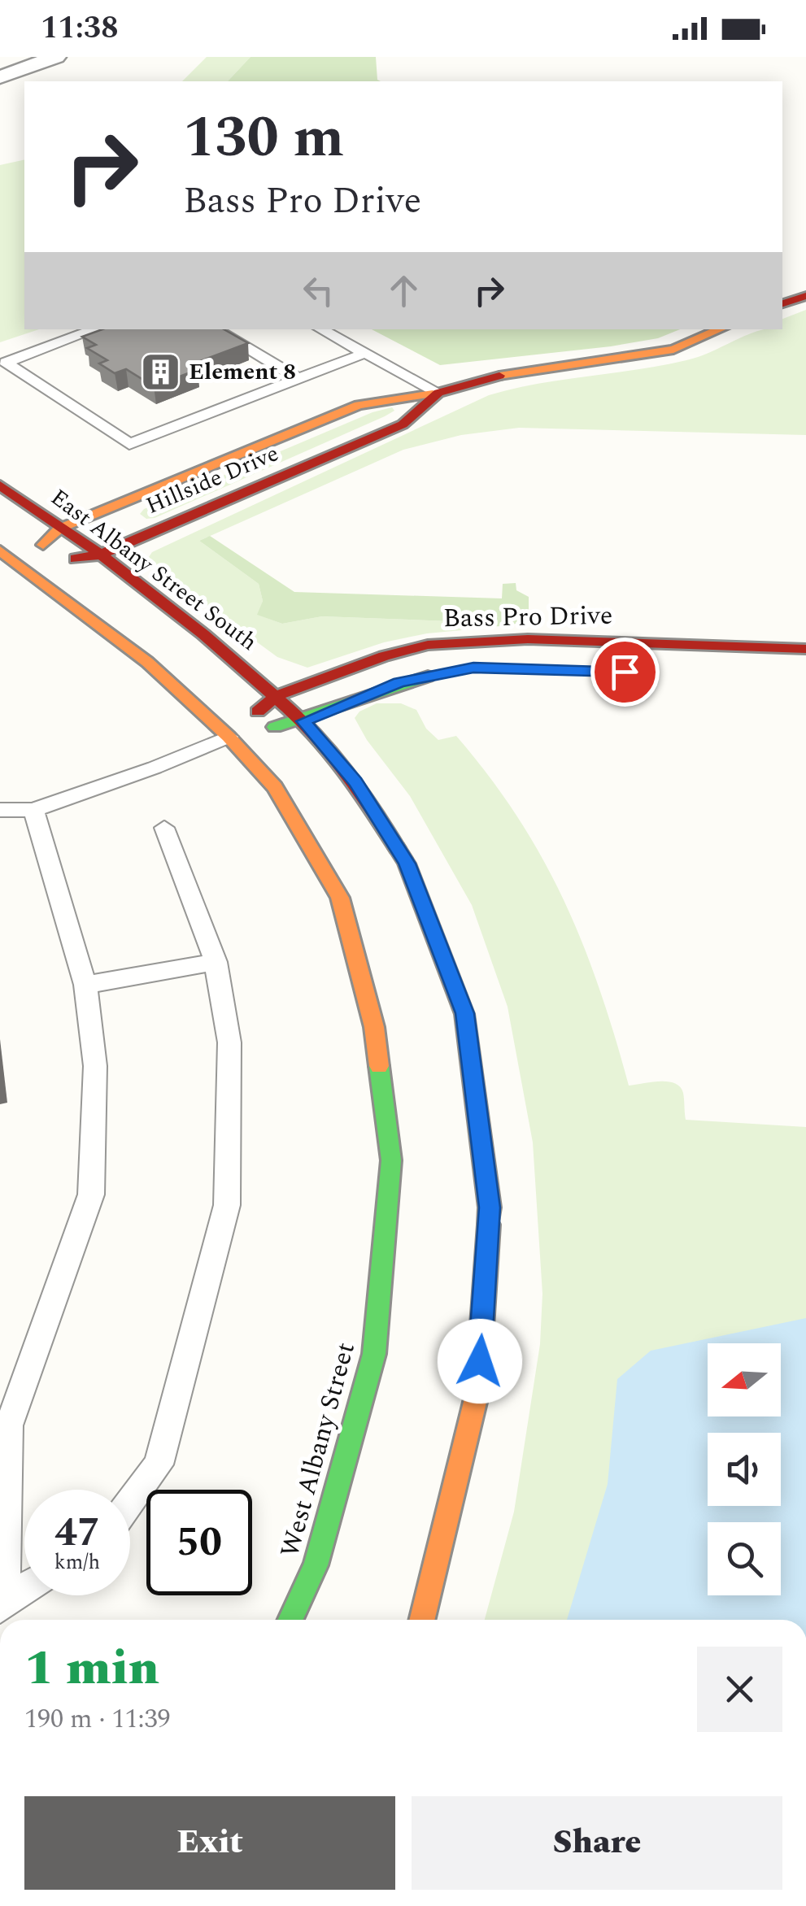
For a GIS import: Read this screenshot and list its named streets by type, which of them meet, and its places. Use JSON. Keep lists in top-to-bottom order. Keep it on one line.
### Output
{"streets":{"main road":["Hillside Drive","East Albany Street South","Bass Pro Drive","West Albany Street"]},"crossings":[["Hillside Drive","East Albany Street South"],["East Albany Street South","Bass Pro Drive"],["Bass Pro Drive","West Albany Street"]],"places":{"building":["Element 8"]},"north":"left","page":{"status":"11:38","turn":["130 m","Bass Pro Drive"],"speed":"47 km/h","limit":"50","heading":["1 min","190 m · 11:39"],"buttons":["Exit","Share"]}}
